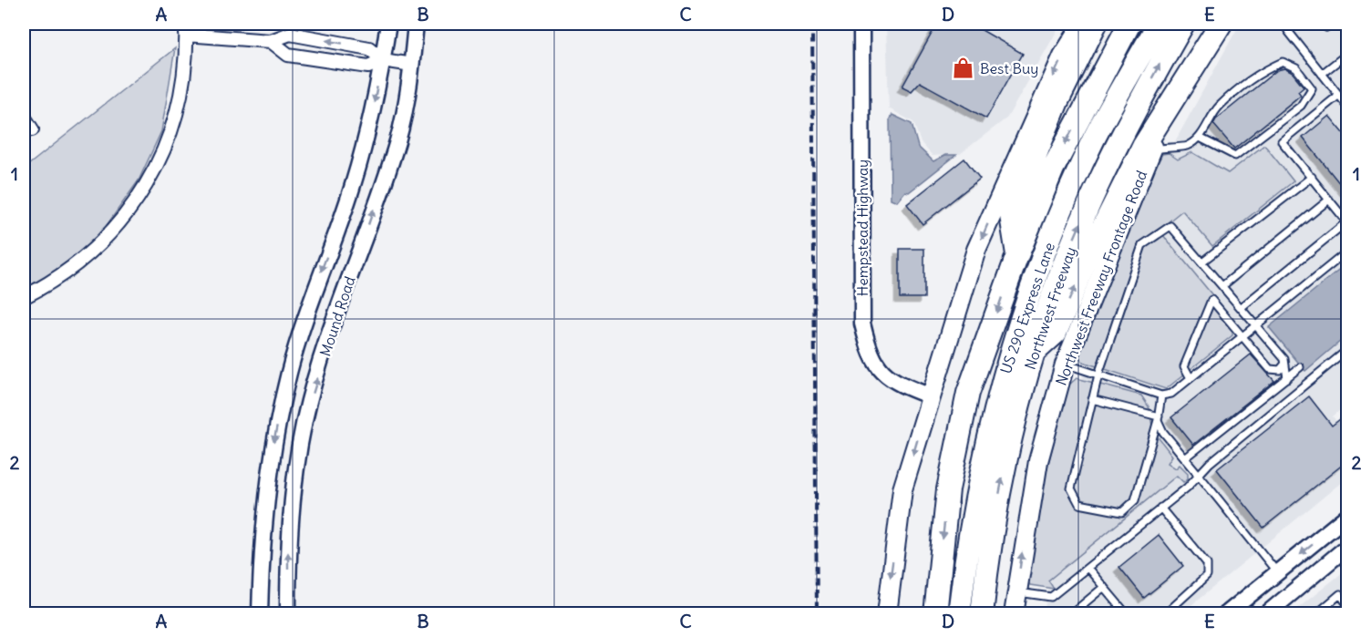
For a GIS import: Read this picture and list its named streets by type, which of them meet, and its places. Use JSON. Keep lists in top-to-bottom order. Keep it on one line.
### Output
{"streets":{"highway":["US 290 Express Lane","Northwest Freeway"],"main road":["Northwest Freeway Frontage Road"],"street":["Hempstead Highway","Mound Road"]},"places":{"shop":["Best Buy"]},"grid":{"columns":["A","B","C","D","E"],"rows":["1","2"]}}
